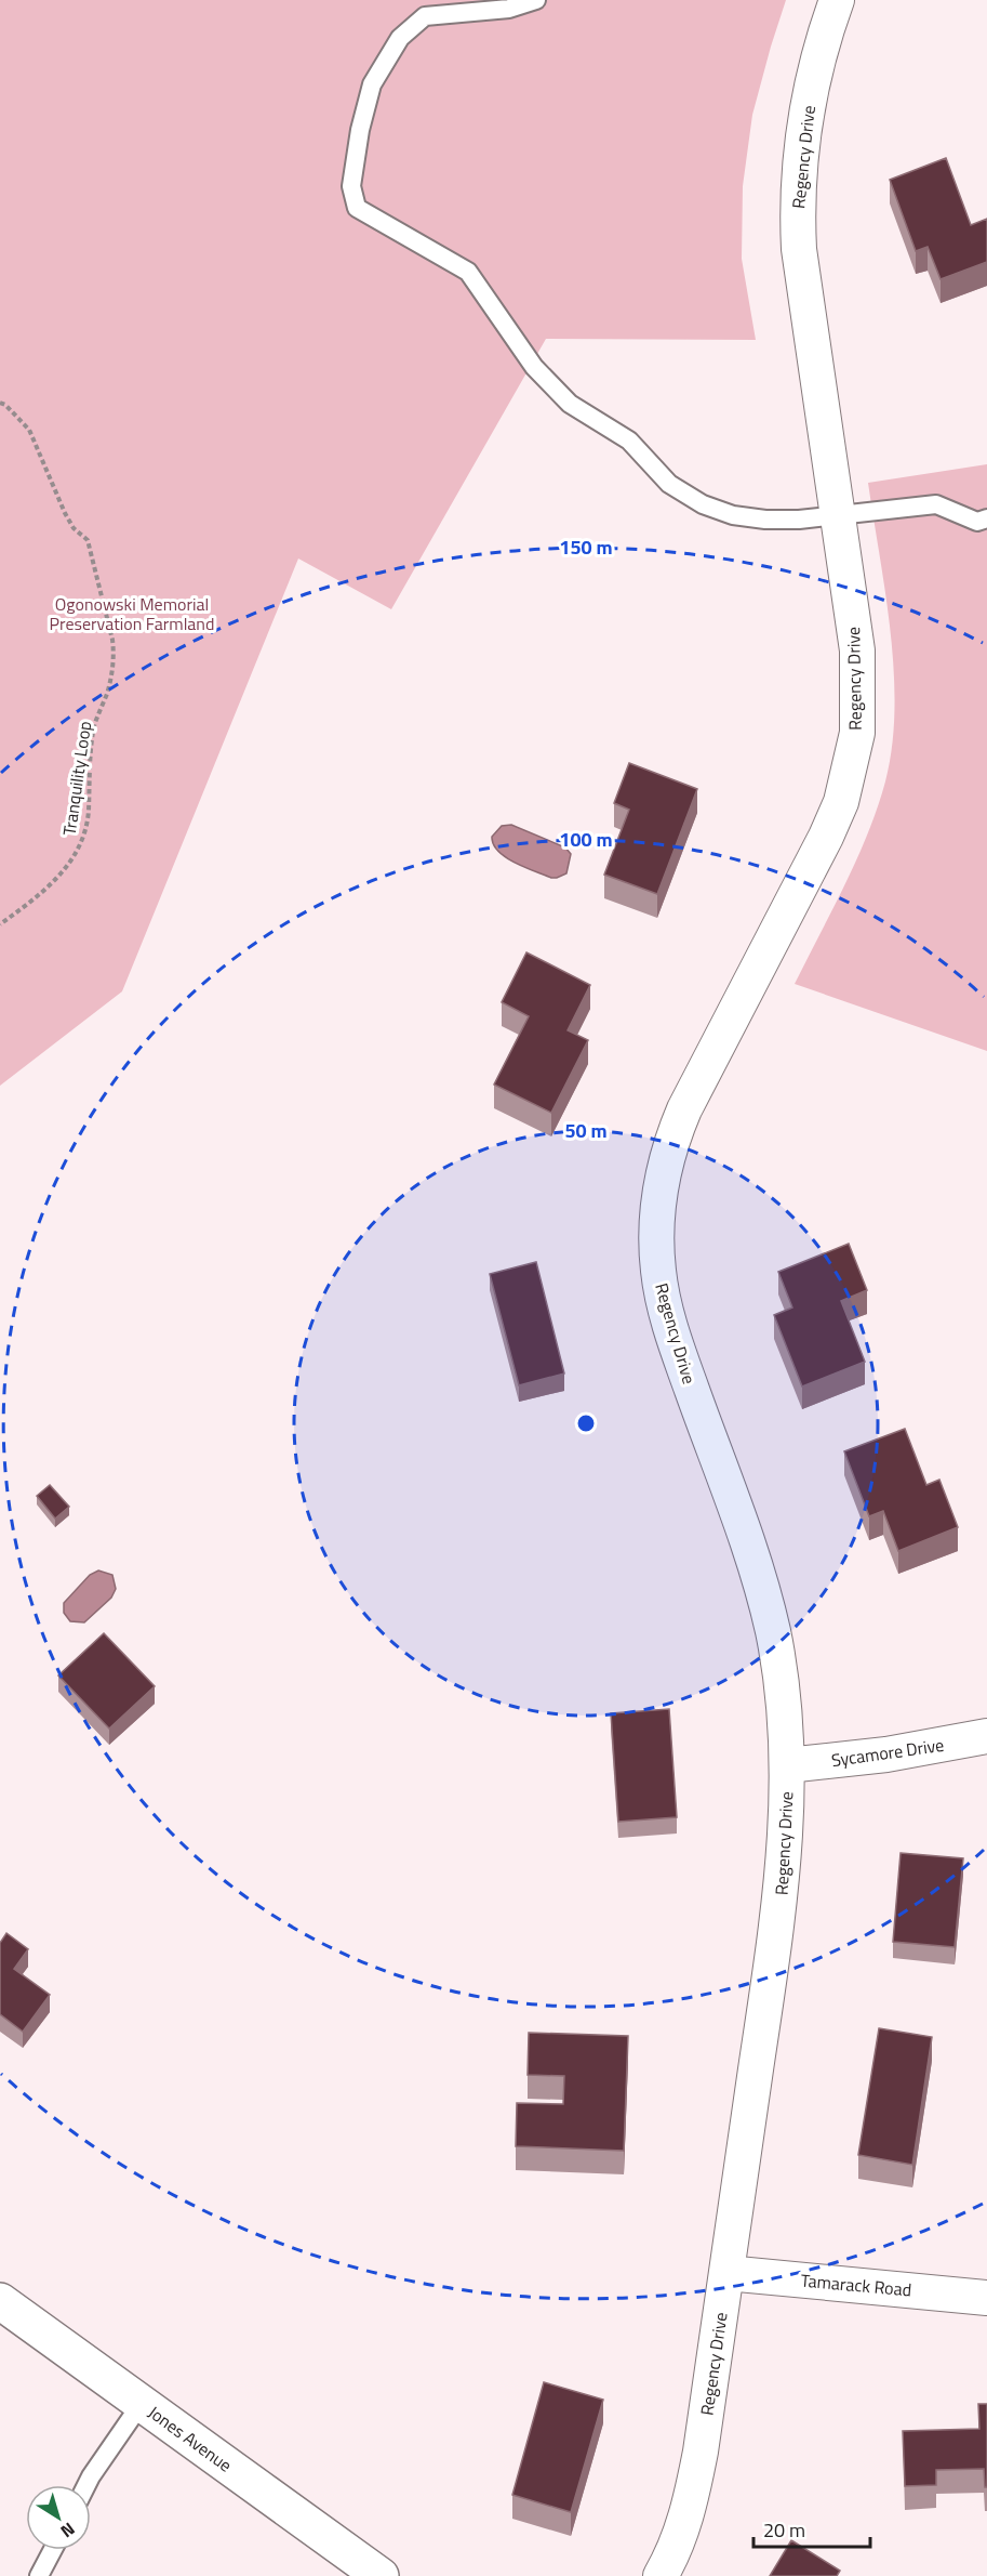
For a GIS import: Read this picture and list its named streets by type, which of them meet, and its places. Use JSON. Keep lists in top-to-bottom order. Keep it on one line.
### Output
{"streets":{"street":["Regency Drive","Sycamore Drive","Tamarack Road","Jones Avenue"],"path":["Tranquility Loop"]},"crossings":[["Regency Drive","Sycamore Drive"],["Regency Drive","Tamarack Road"]],"parks":["Ogonowski Memorial Preservation Farmland"],"scale_bar":"20 m","north":"bottom right","rings":["150 m","100 m","50 m"]}
